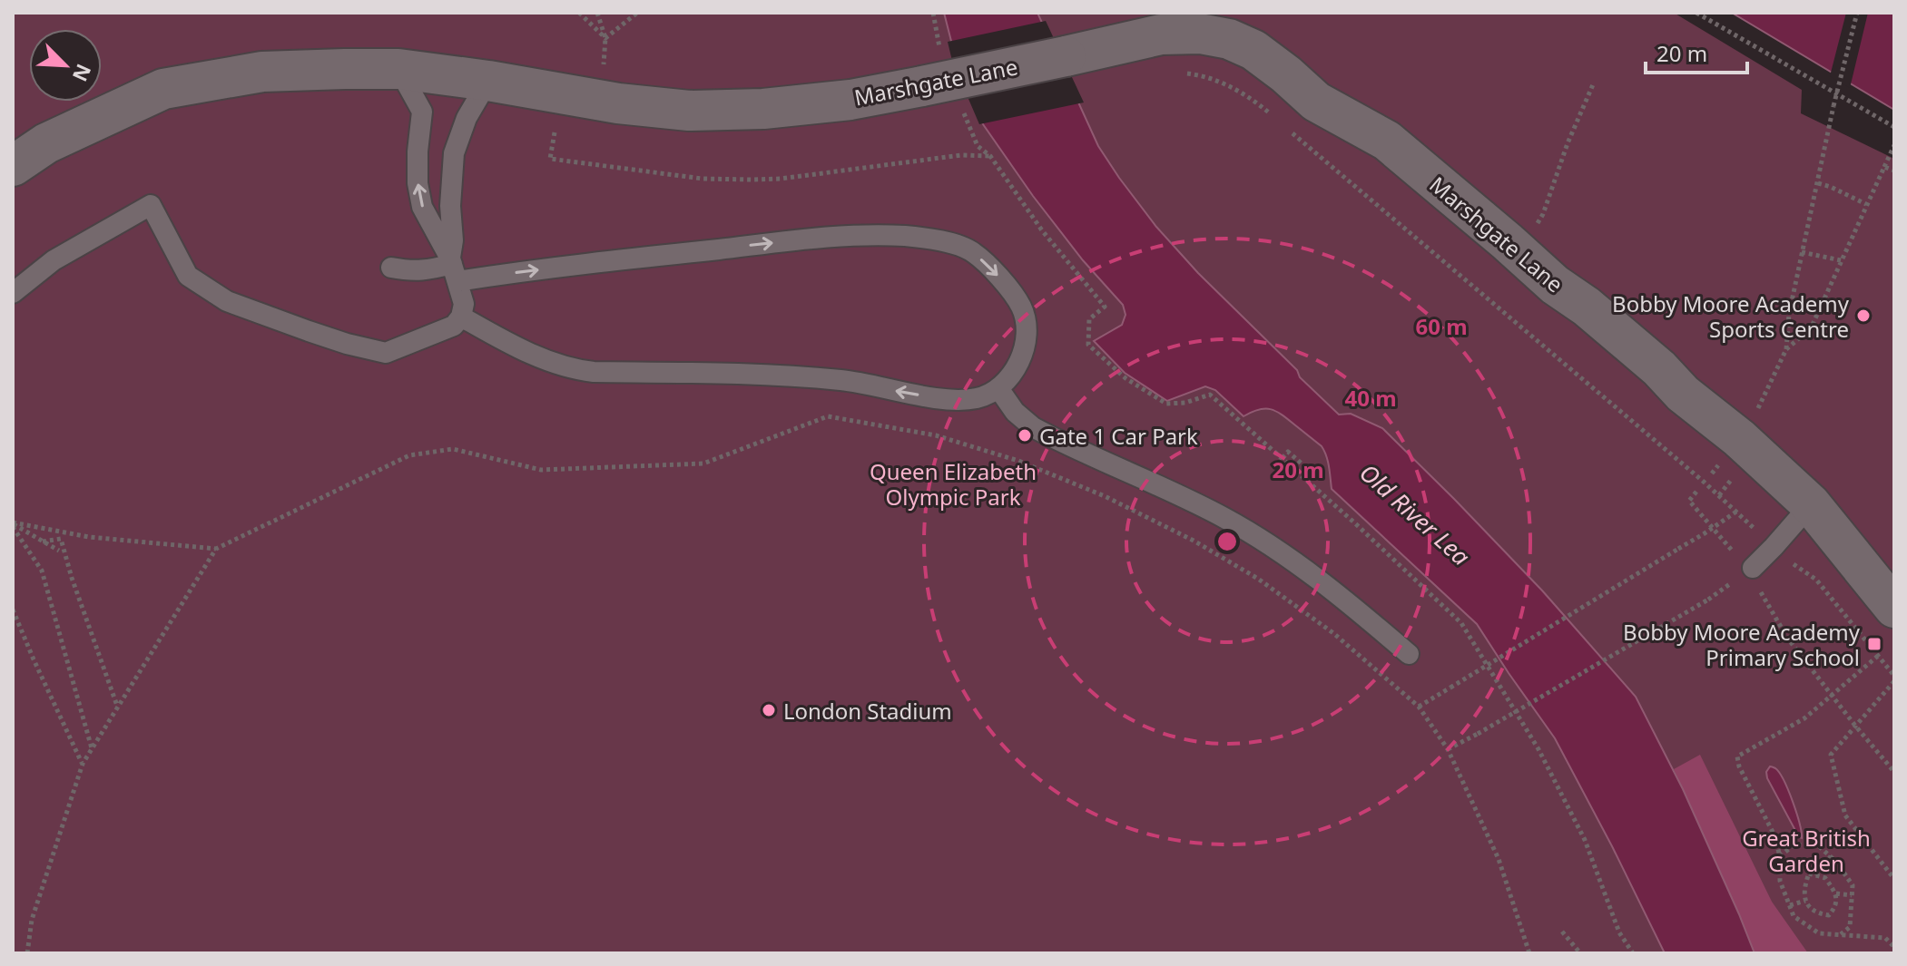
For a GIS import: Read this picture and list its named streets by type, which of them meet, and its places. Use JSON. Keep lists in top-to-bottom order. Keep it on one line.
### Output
{"streets":{"street":["Marshgate Lane"]},"water":["Old River Lea"],"parks":["Queen Elizabeth Olympic Park","Great British Garden"],"places":{"other":["Bobby Moore Academy Sports Centre","Gate 1 Car Park","London Stadium"],"transit":["Bobby Moore Academy Primary School"]},"scale_bar":"20 m","north":"bottom right","rings":["60 m","40 m","20 m"]}
